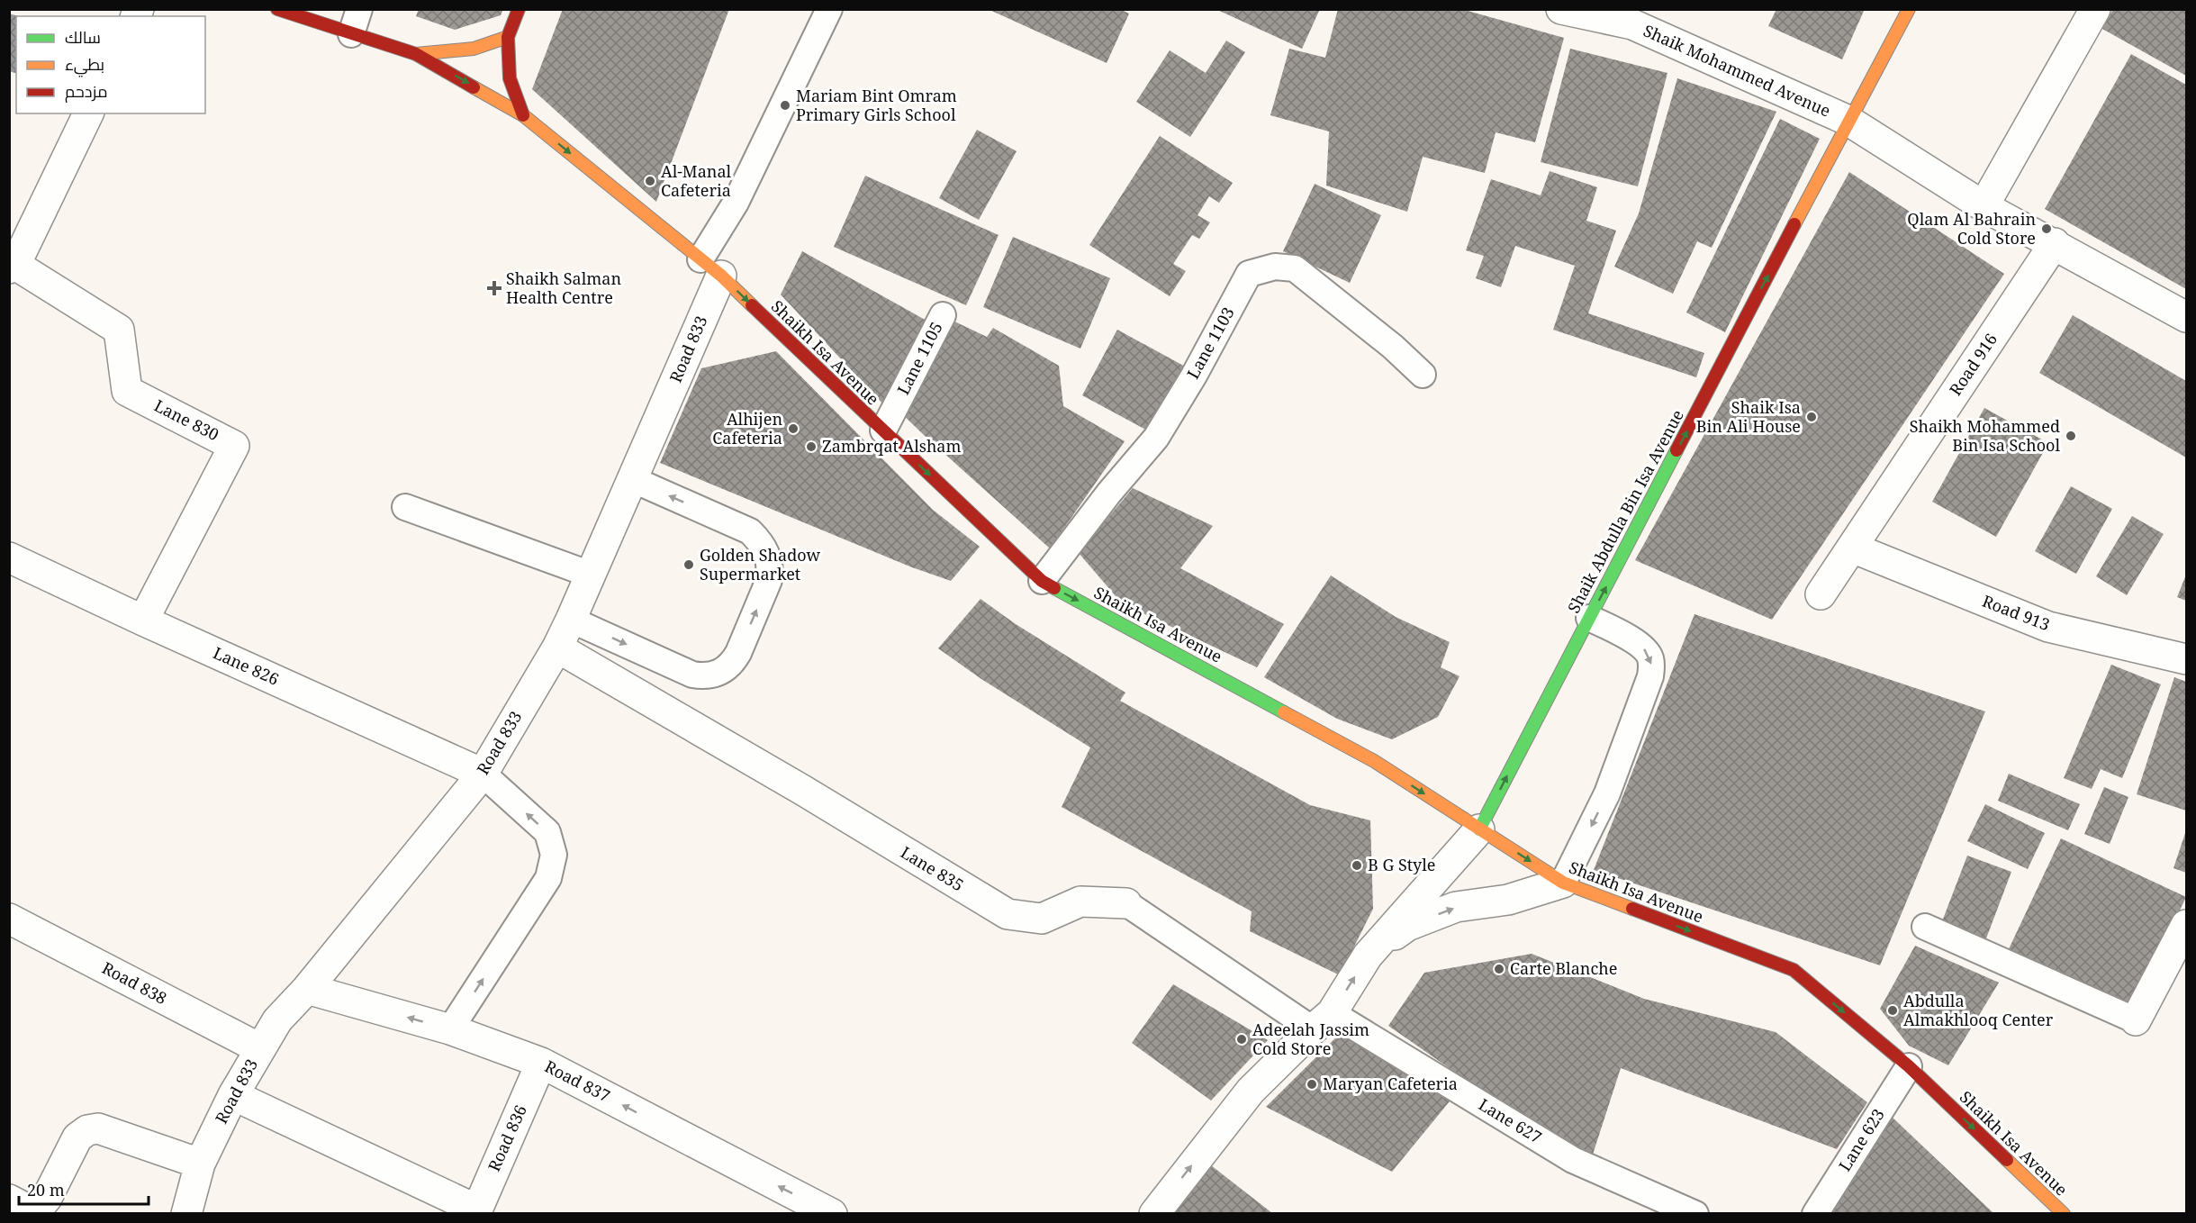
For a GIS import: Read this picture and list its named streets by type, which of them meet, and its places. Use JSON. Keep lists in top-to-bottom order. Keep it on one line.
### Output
{"streets":{"street":["Shaik Mohammed Avenue","Road 833","Shaikh Isa Avenue","Road 916","Lane 830","Shaik Abdulla Bin Isa Avenue","Road 913","Lane 826","Lane 835","Road 838","Road 837","Road 836"],"lane":["Lane 1103","Lane 1105","Lane 627","Lane 623"]},"crossings":[["Shaik Mohammed Avenue","Shaik Abdulla Bin Isa Avenue"],["Lane 1103","Shaikh Isa Avenue"],["Road 833","Shaikh Isa Avenue"],["Road 833","Lane 826"],["Road 833","Lane 835"],["Road 833","Road 838"],["Road 833","Road 837"],["Shaikh Isa Avenue","Lane 1105"],["Shaikh Isa Avenue","Shaik Abdulla Bin Isa Avenue"],["Shaikh Isa Avenue","Lane 623"],["Road 916","Road 913"],["Lane 830","Lane 826"],["Lane 835","Lane 627"],["Road 837","Road 836"]],"one_way":["Shaikh Isa Avenue","Shaik Abdulla Bin Isa Avenue"],"places":{"other":["Mariam Bint Omram Primary Girls School","Al-Manal Cafeteria","Qlam Al Bahrain Cold Store","Shaik Isa Bin Ali House","Alhijen Cafeteria","Shaikh Mohammed Bin Isa School","Zambrqat Alsham","Golden Shadow Supermarket","B G Style","Carte Blanche","Abdulla Almakhlooq Center","Adeelah Jassim Cold Store","Maryan Cafeteria"],"health":["Shaikh Salman Health Centre"]},"legend":["سالك","بطيء","مزدحم"],"scale_bar":"20 m"}
